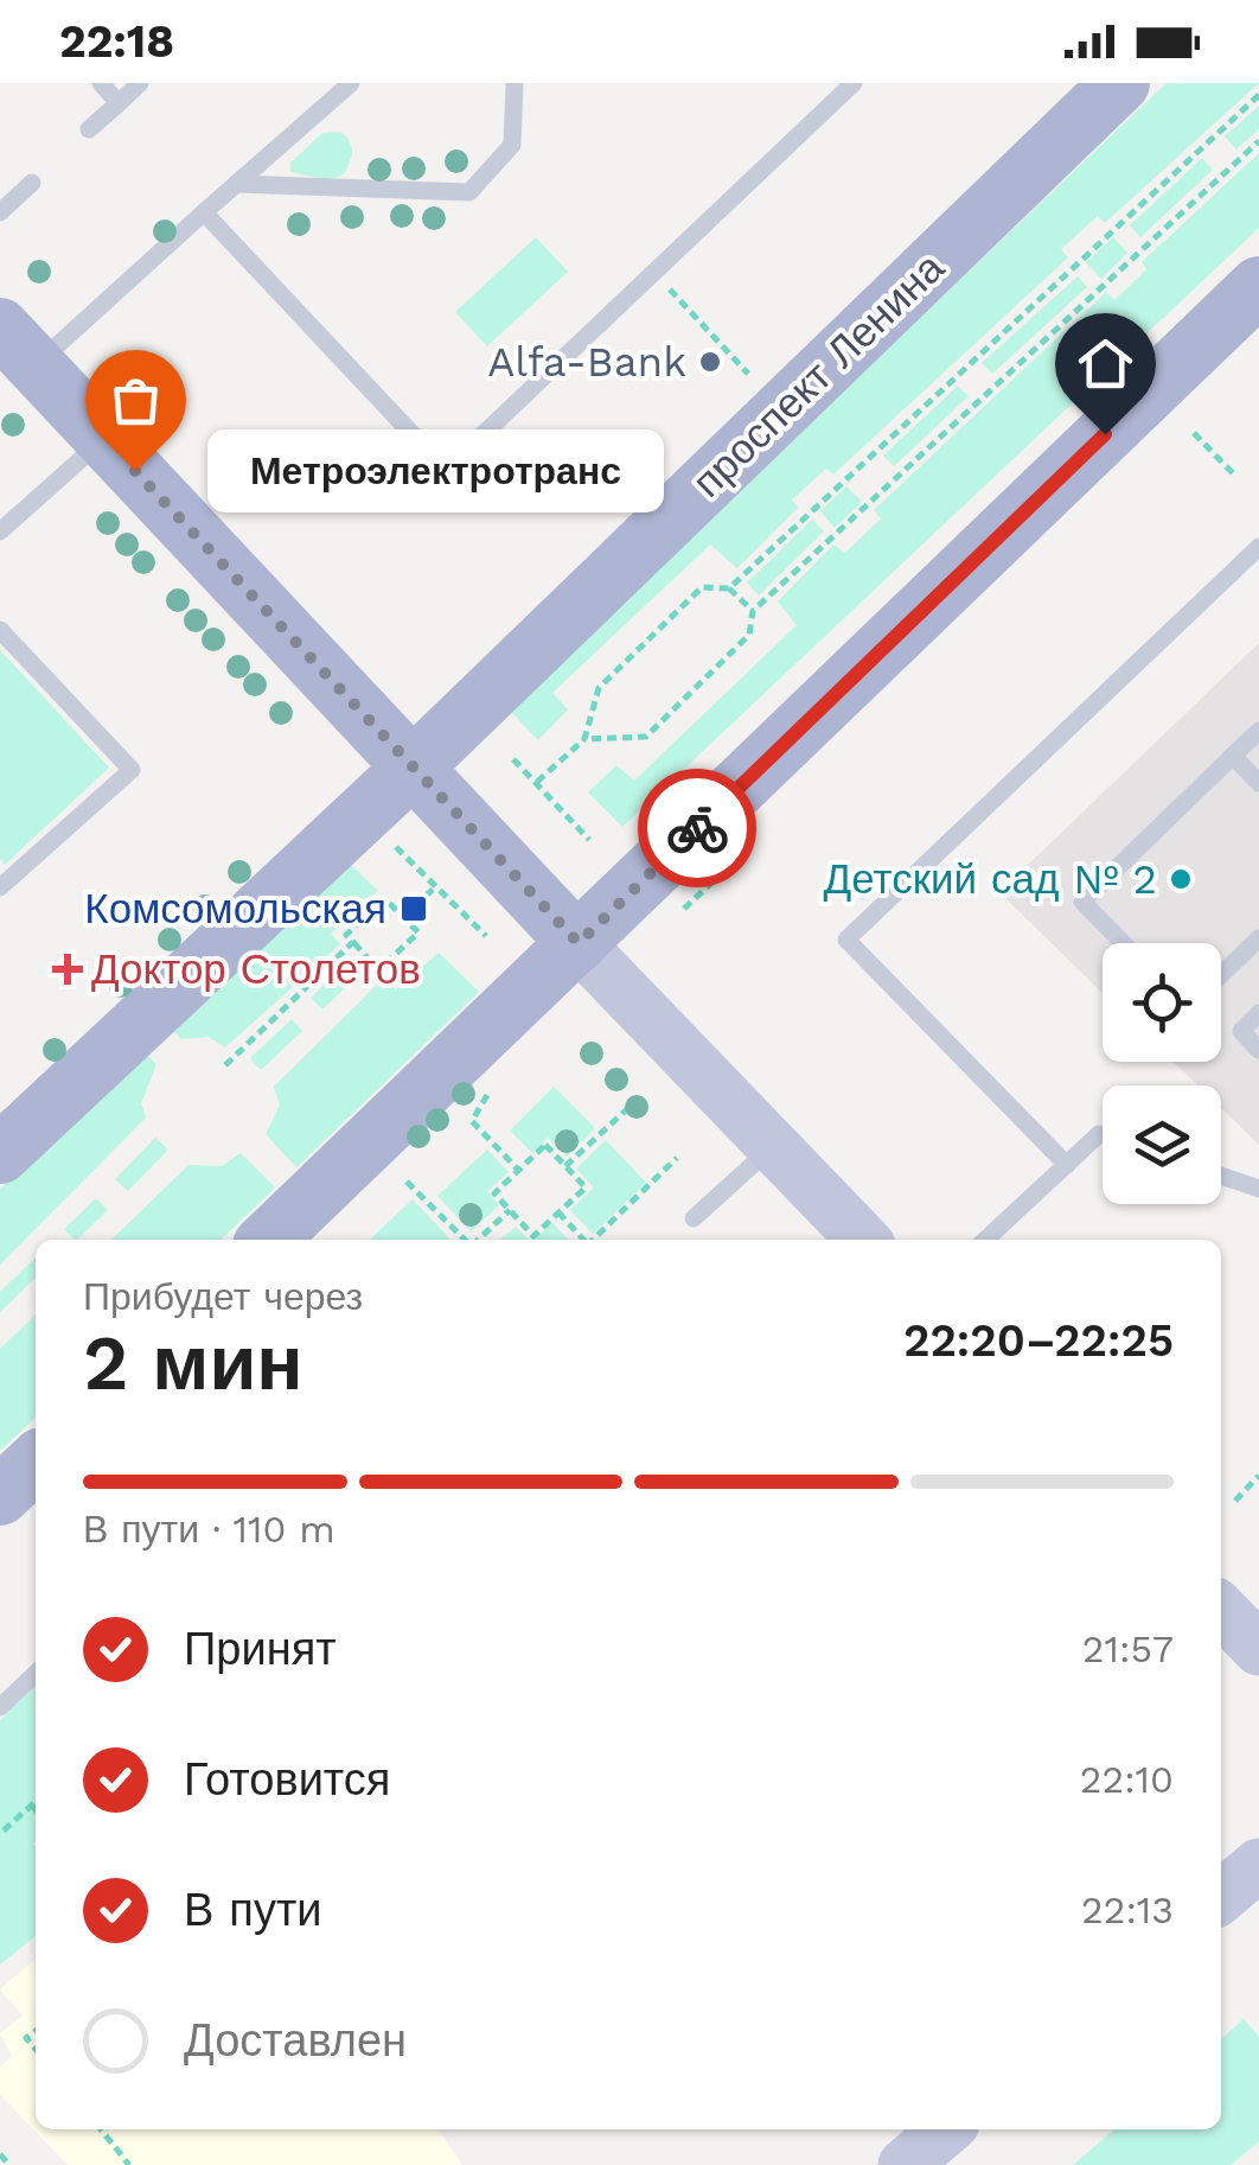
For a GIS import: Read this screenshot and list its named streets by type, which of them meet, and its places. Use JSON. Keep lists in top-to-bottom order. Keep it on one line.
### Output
{"streets":{"main road":["проспект Ленина"]},"places":{"other":["Alfa-Bank","Метроэлектротранс","Детский сад № 2"],"transit":["Комсомольская"],"health":["Доктор Столетов"]},"page":{"status":"22:18","bubble":"Метроэлектротранс","heading":["2 мин","Прибудет через","22:20–22:25"],"bar":"В пути · 110 m","list":[["Принят","21:57"],["Готовится","22:10"],["В пути","22:13"],"Доставлен"]}}
